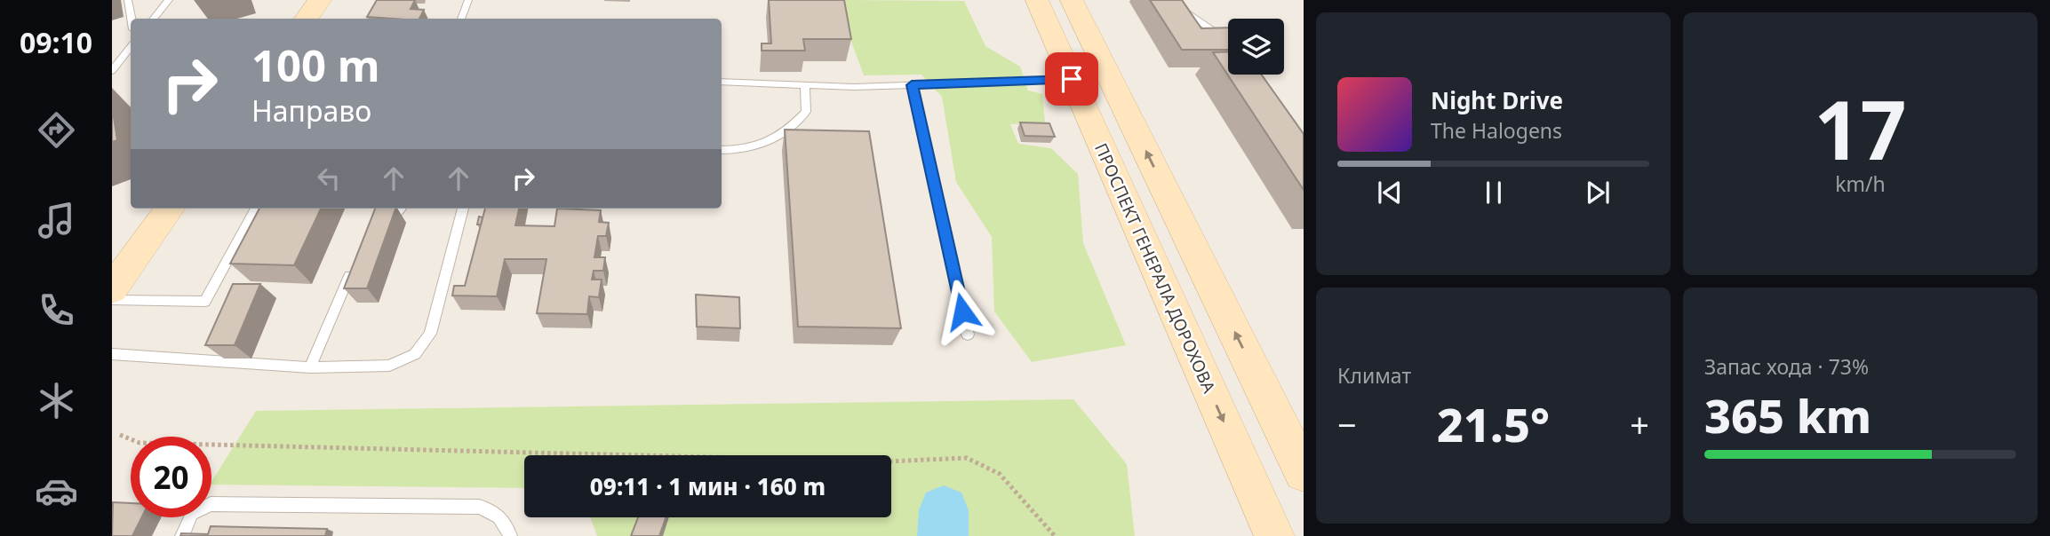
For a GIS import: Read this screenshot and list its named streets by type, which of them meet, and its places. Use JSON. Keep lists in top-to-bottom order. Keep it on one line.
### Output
{"streets":{"main road":["ПРОСПЕКТ ГЕНЕРАЛА ДОРОХОВА"]},"page":{"tabs":"09:10","tile":[["17","km/h"],"Климат",["Запас хода · 73%","365 km"]],"turn":["100 m","Направо"],"song":["Night Drive","The Halogens"],"heat":["−","21.5°","+"],"limit":"20","trip":"09:11 · 1 мин · 160 m"}}
